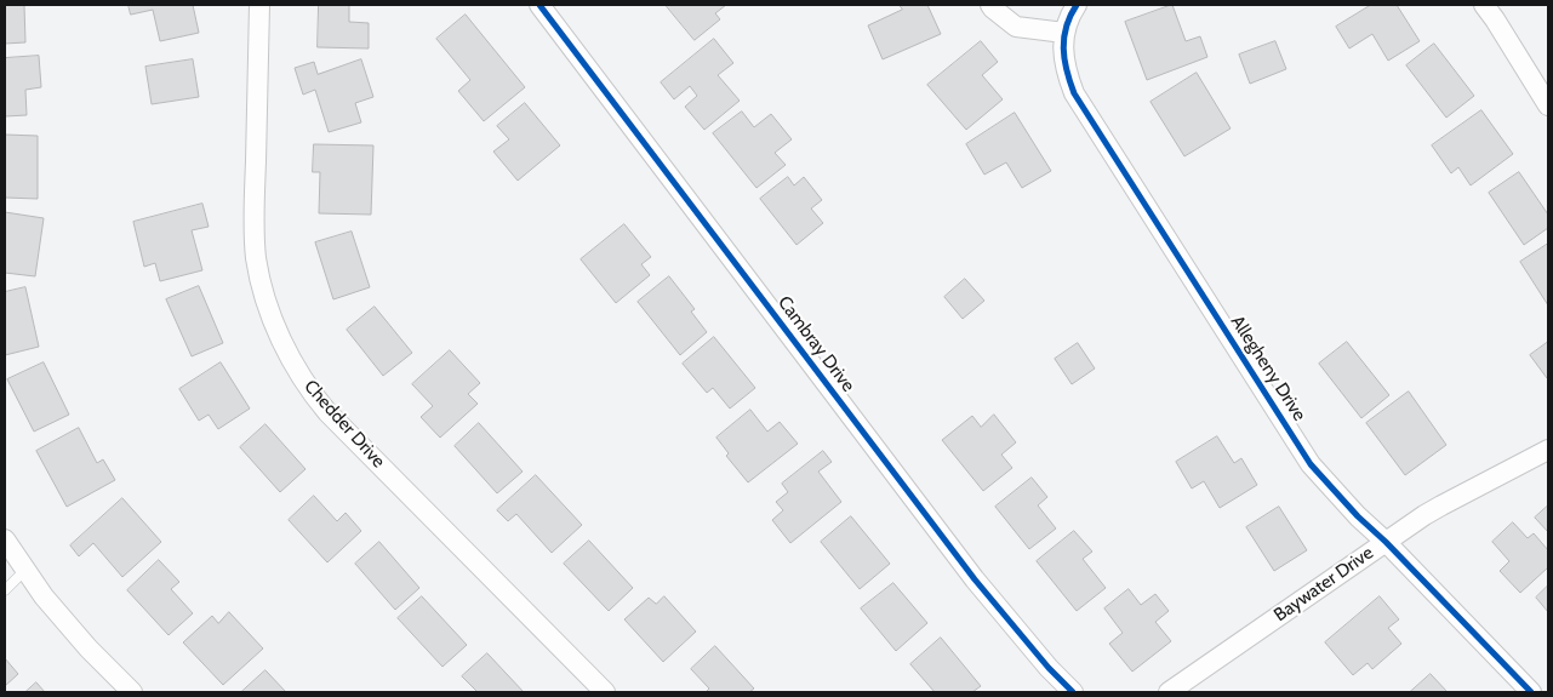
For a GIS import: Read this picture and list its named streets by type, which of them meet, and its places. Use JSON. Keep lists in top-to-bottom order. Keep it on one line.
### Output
{"streets":{"street":["Cambray Drive","Allegheny Drive","Chedder Drive","Baywater Drive"]},"crossings":[["Allegheny Drive","Baywater Drive"]]}
